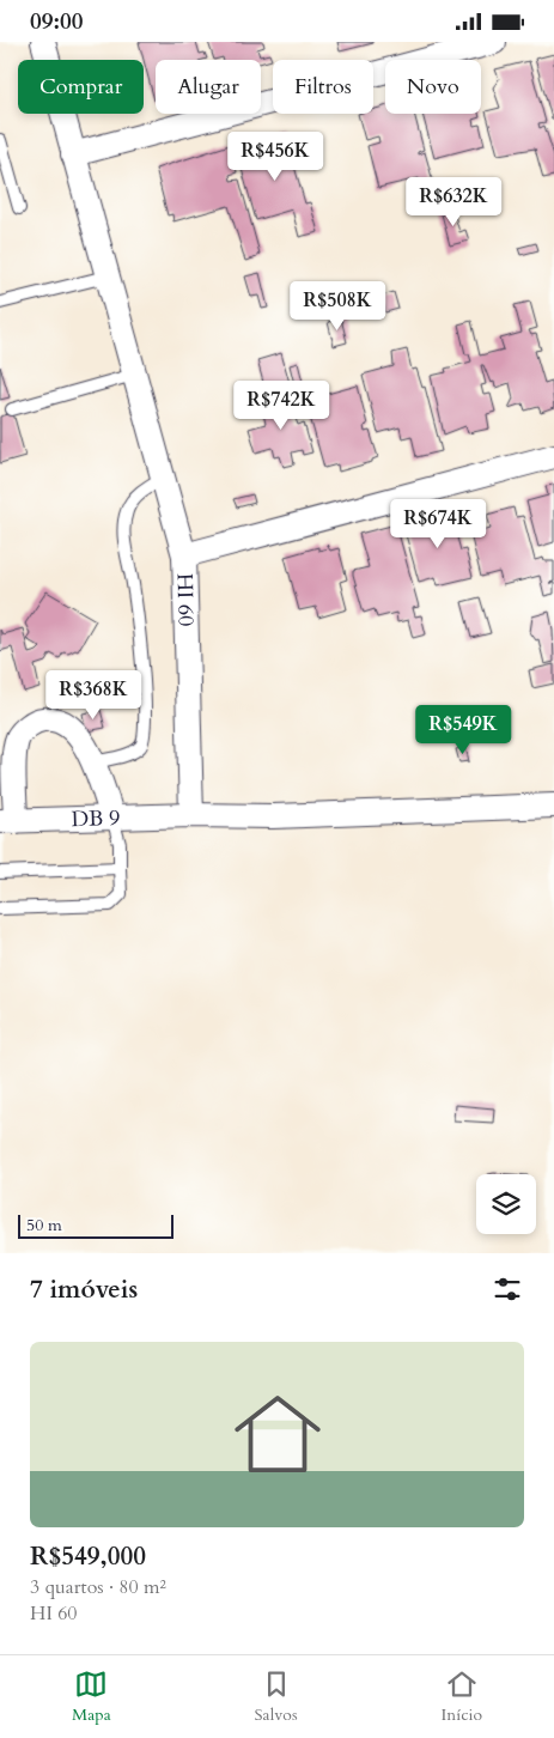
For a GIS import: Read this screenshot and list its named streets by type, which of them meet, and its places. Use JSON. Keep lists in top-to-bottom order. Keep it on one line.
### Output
{"streets":{"street":["HI 60","DB 9"]},"crossings":[["HI 60","DB 9"]],"scale_bar":"50 m","page":{"status":"09:00","chip":["Comprar","Alugar","Filtros","Novo"],"price":["R$456K","R$632K","R$508K","R$742K","R$674K","R$368K","R$549K"],"scale":"50 m","heading":"7 imóveis","list":[{"name":"R$549,000","note":"3 quartos · 80 m² · HI 60"}],"tabs":["Mapa","Salvos","Início"]}}
